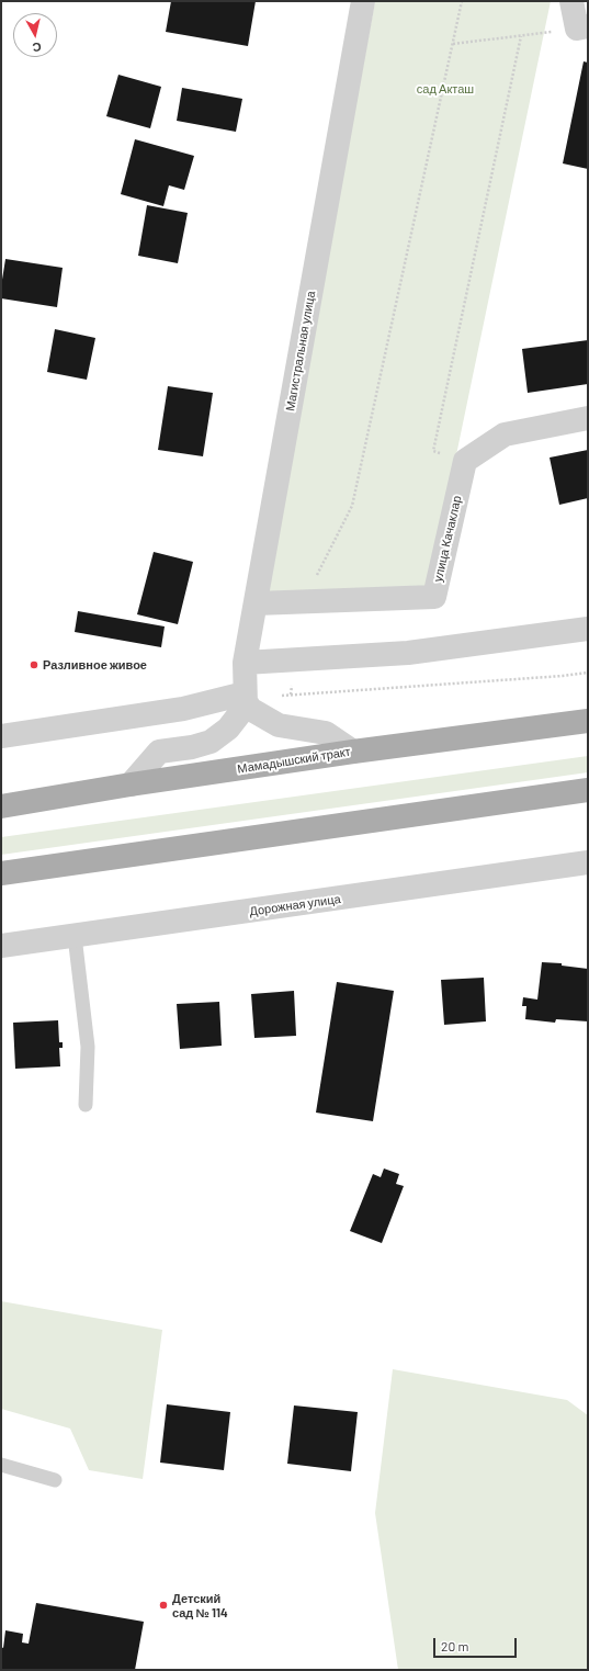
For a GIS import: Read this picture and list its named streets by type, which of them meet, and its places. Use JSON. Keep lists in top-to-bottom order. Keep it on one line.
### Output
{"streets":{"main road":["Мамадышский тракт"],"street":["Магистральная улица","улица Качаклар","Дорожная улица"]},"crossings":[["Магистральная улица","улица Качаклар"],["Магистральная улица","Мамадышский тракт"]],"parks":["сад Акташ"],"places":["Разливное живое","Детский сад № 114"],"scale_bar":"20 m","north":"bottom"}
